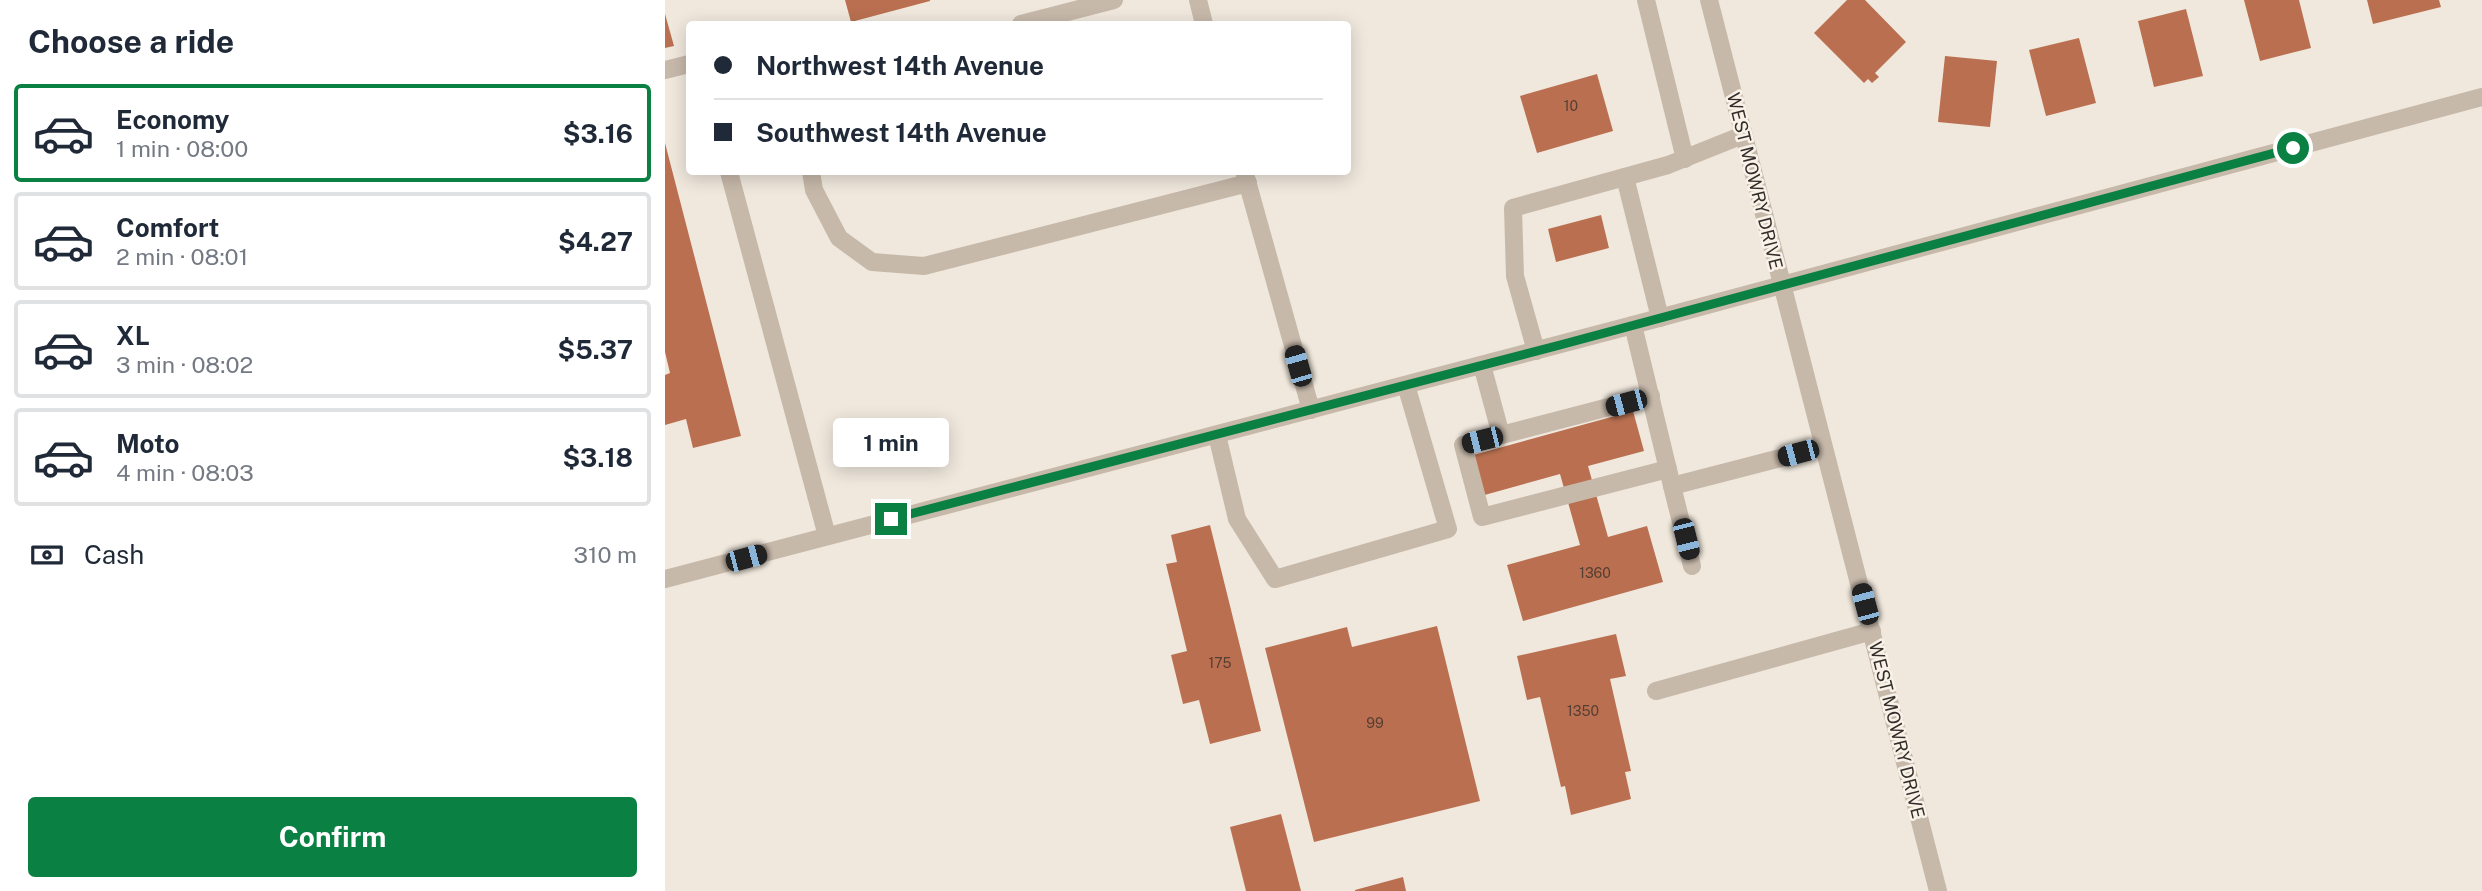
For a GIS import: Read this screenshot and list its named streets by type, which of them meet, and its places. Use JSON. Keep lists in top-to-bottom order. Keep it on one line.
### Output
{"streets":{"street":["WEST MOWRY DRIVE"]},"house_numbers":["10","1360","175","1350","99"],"page":{"heading":"Choose a ride","banner":["Northwest 14th Avenue","Southwest 14th Avenue"],"list":[{"name":"Economy","note":"1 min · 08:00","value":"$3.16"},{"name":"Comfort","note":"2 min · 08:01","value":"$4.27"},{"name":"XL","note":"3 min · 08:02","value":"$5.37"},{"name":"Moto","note":"4 min · 08:03","value":"$3.18"}],"bubble":"1 min","pay":["Cash","310 m"],"buttons":"Confirm"}}
